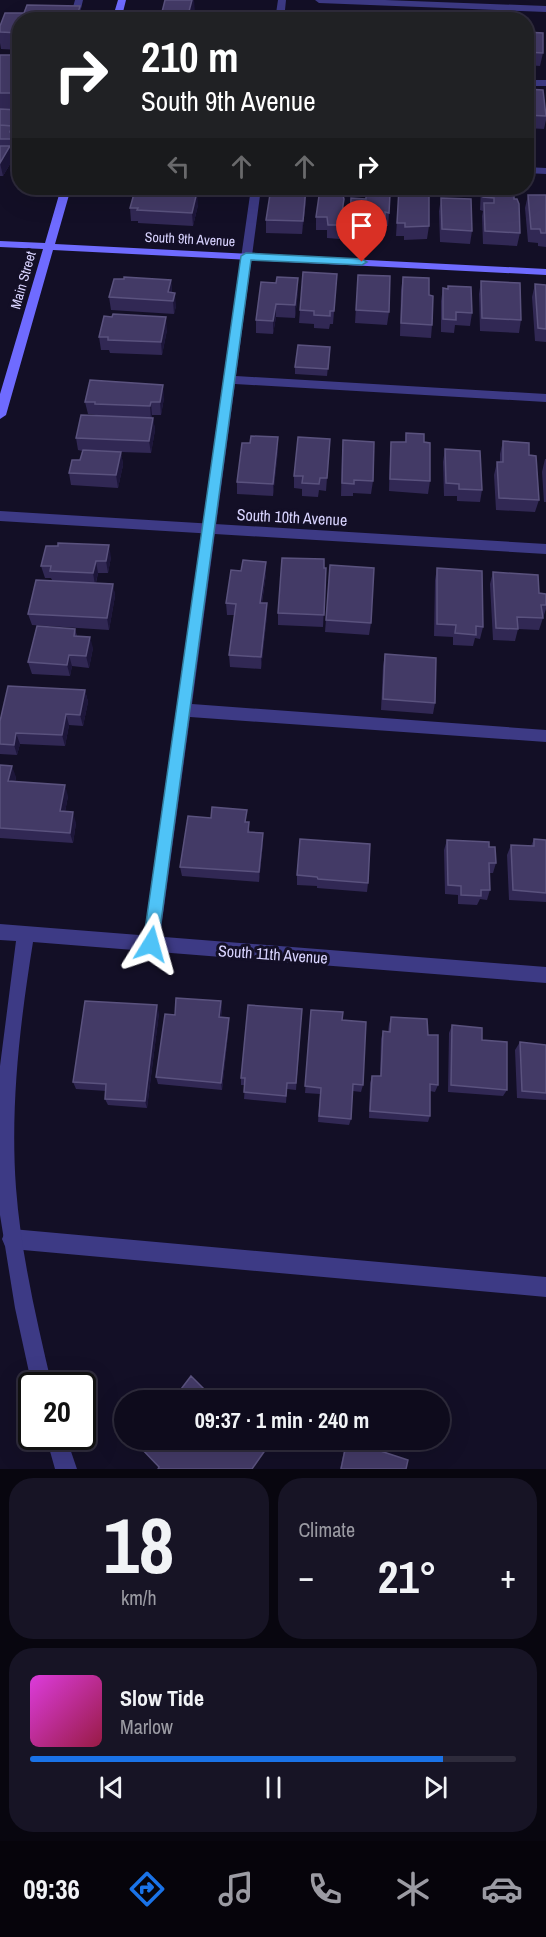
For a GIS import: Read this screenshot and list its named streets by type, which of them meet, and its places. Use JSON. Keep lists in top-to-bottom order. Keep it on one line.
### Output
{"streets":{"street":["South 9th Avenue","Main Street","South 10th Avenue","South 11th Avenue"]},"crossings":[["South 9th Avenue","Main Street"]],"page":{"turn":["210 m","South 9th Avenue"],"limit":"20","trip":"09:37 · 1 min · 240 m","tile":[["18","km/h"],"Climate"],"heat":["−","21°","+"],"song":["Slow Tide","Marlow"],"tabs":"09:36"}}
